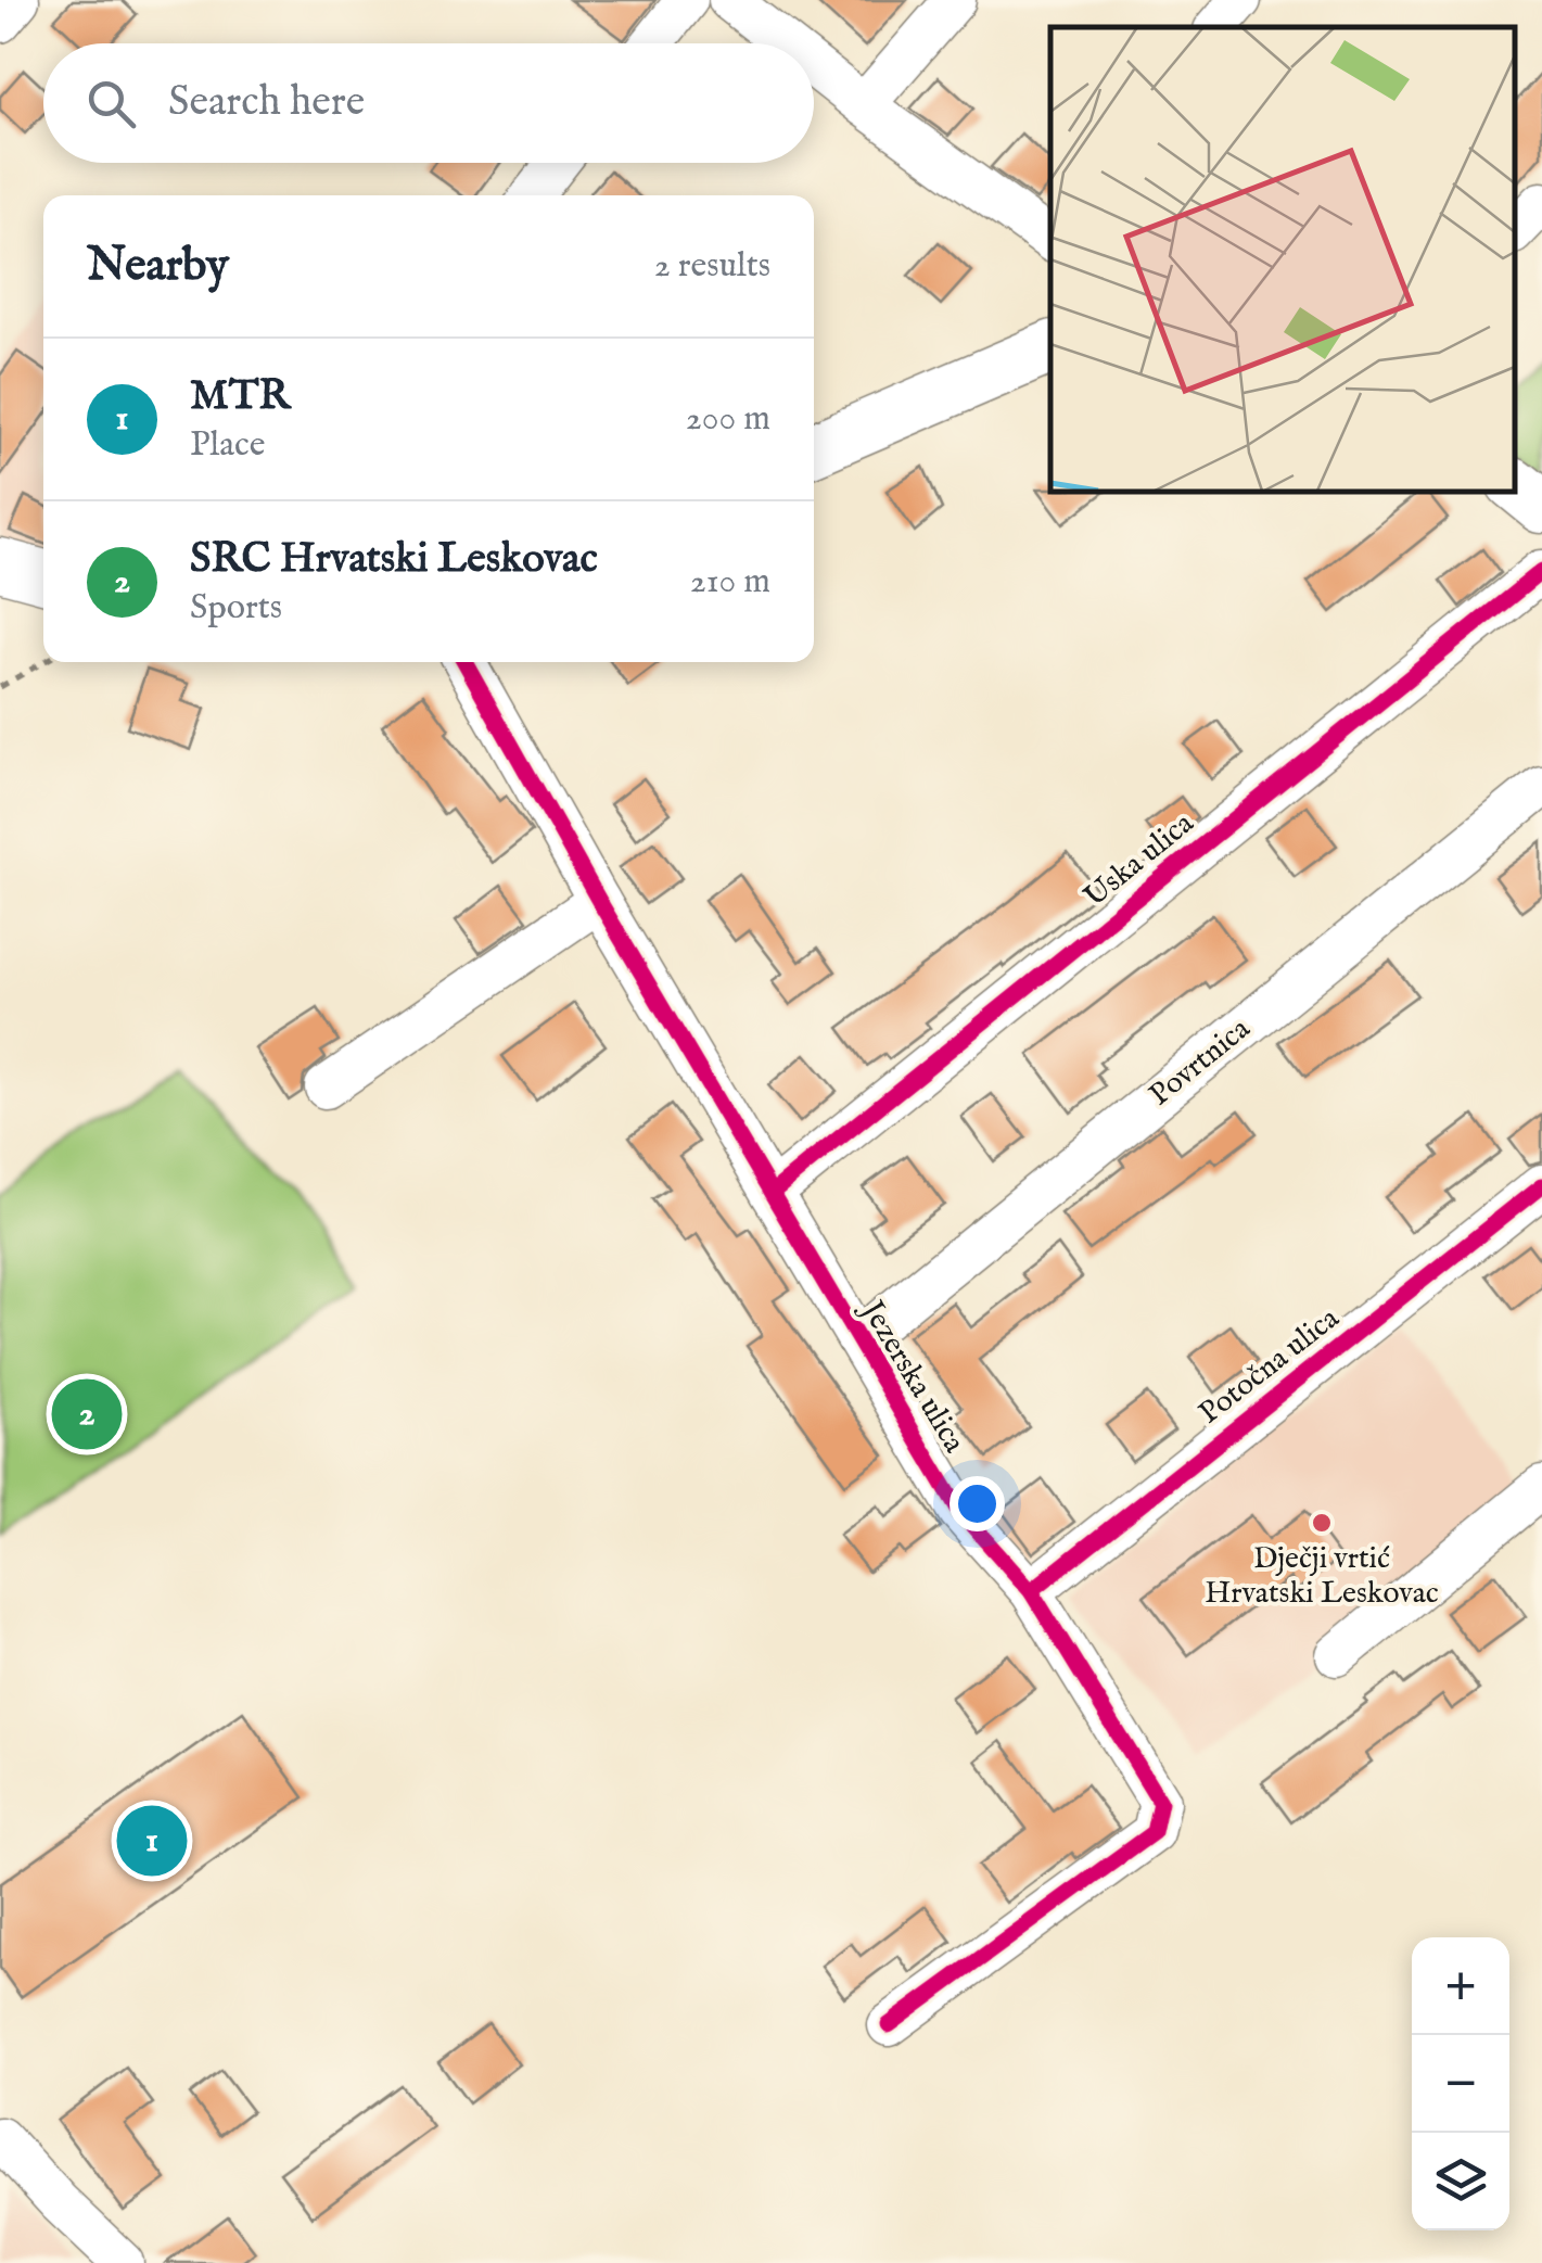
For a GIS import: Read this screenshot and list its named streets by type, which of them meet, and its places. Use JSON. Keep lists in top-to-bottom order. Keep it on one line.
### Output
{"streets":{"street":["Uska ulica","Povrtnica","Potočna ulica","Jezerska ulica"]},"crossings":[["Uska ulica","Jezerska ulica"],["Povrtnica","Jezerska ulica"],["Potočna ulica","Jezerska ulica"]],"places":["Dječji vrtić Hrvatski Leskovac"],"page":{"search":"Search here","heading":["Nearby","2 results"],"list":[{"mark":"1","name":"MTR","note":"Place","value":"200 m"},{"mark":"2","name":"SRC Hrvatski Leskovac","note":"Sports","value":"210 m"}],"pins":["2","1"],"map_buttons":["+","−"]}}
